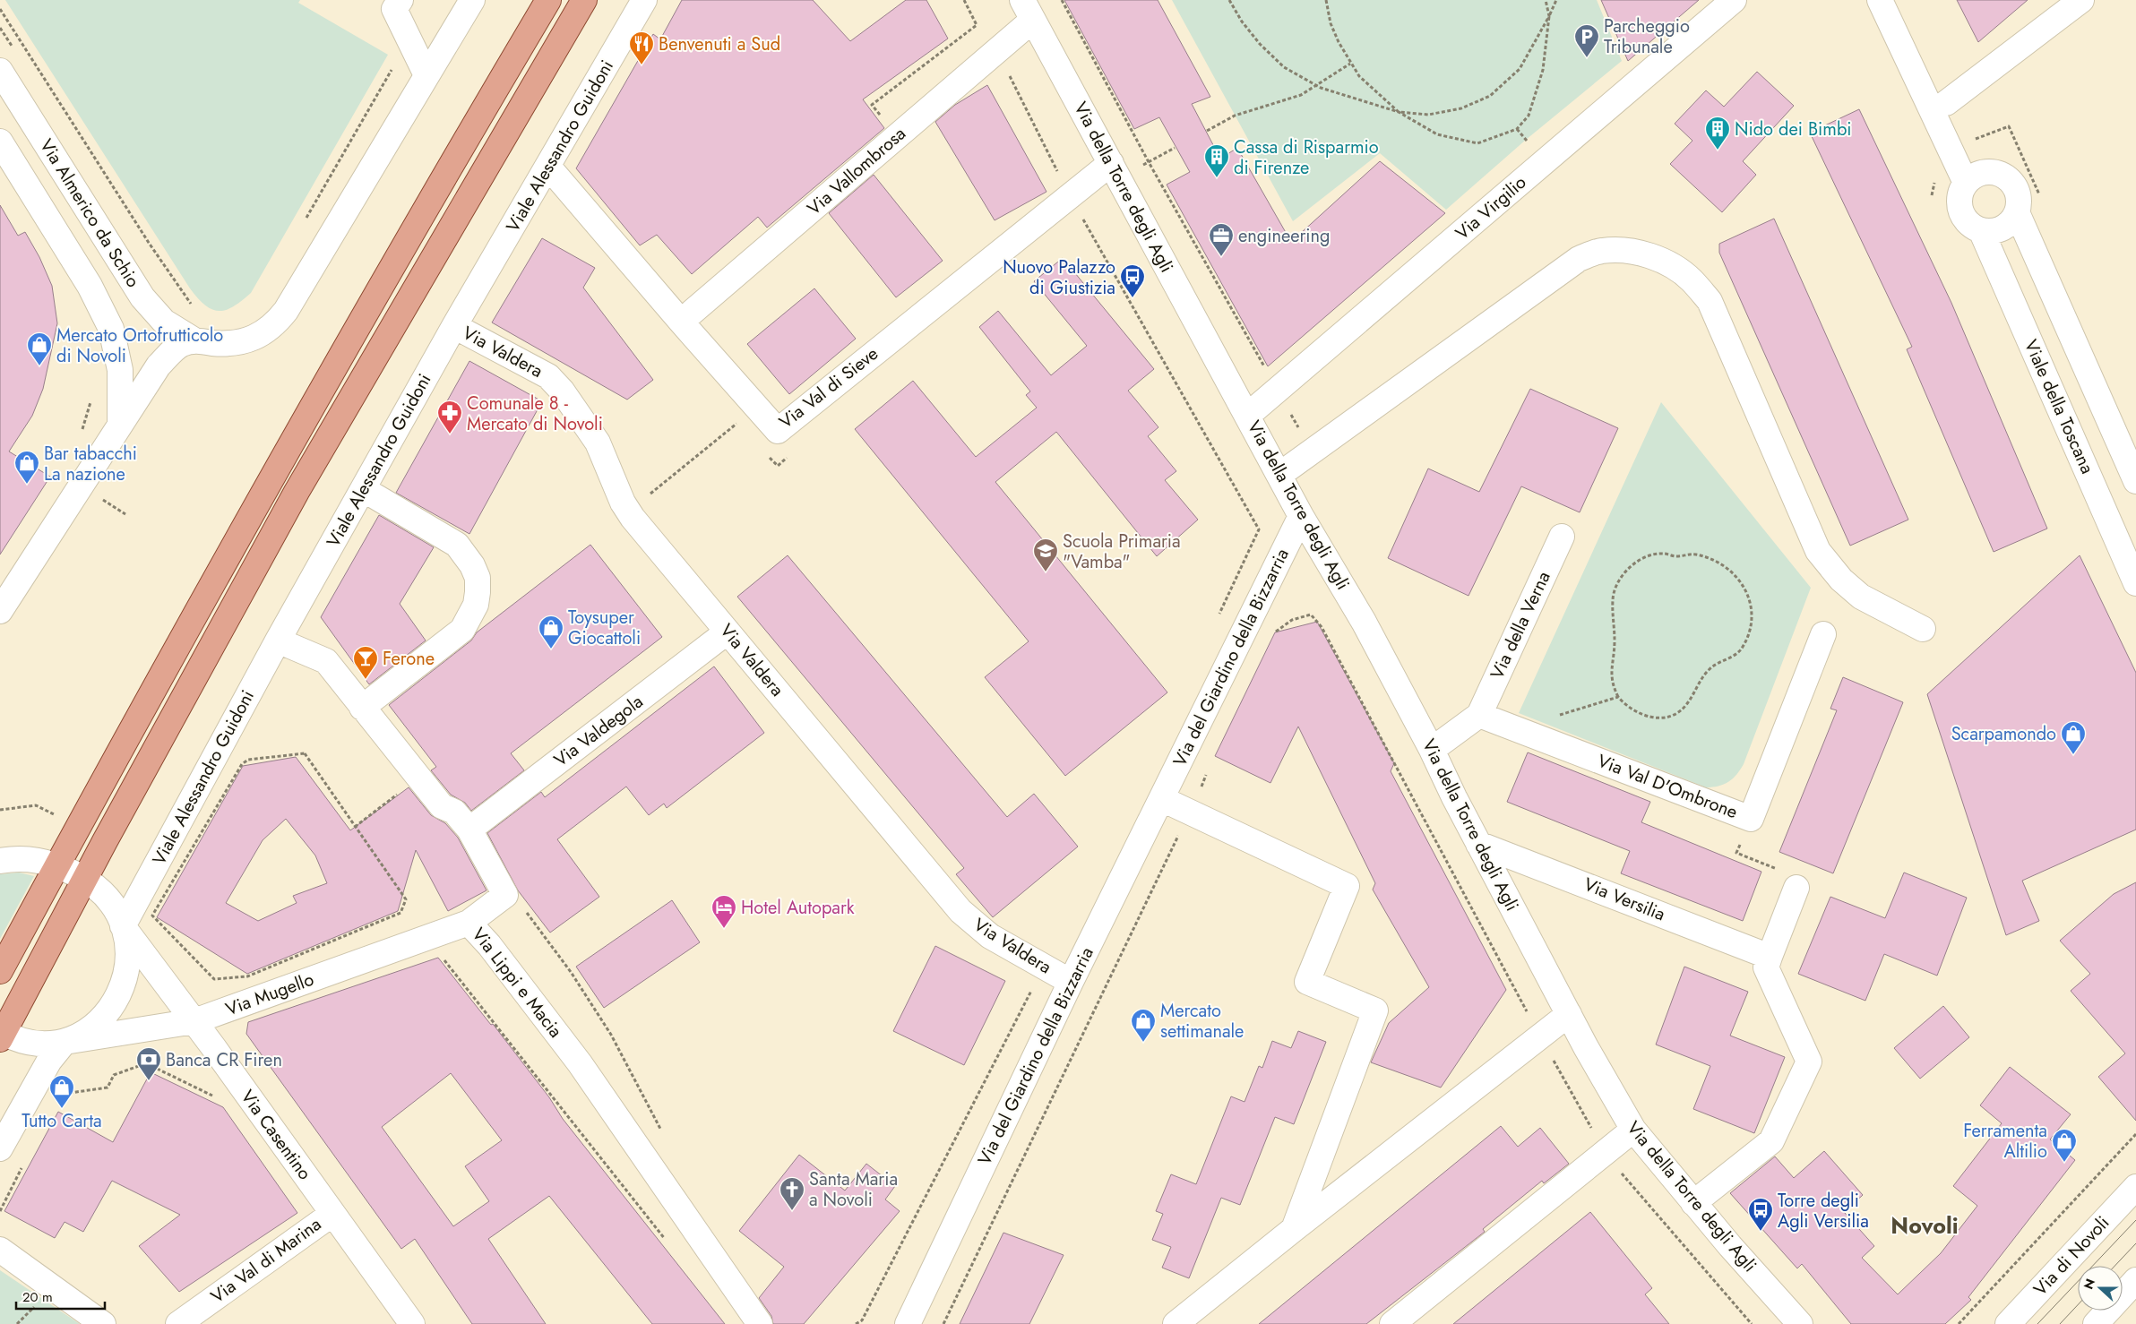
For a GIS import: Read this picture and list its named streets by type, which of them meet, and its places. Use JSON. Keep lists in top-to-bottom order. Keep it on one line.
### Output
{"streets":{"street":["Viale Alessandro Guidoni","Via Vallombrosa","Via della Torre degli Agli","Via Virgilio","Via Almerico da Schio","Via Valdera","Via Val di Sieve","Viale della Toscana","Via della Verna","Via del Giardino della Bizzarria","Via Valdegola","Via Val D'Ombrone","Via Versilia","Via Lippi e Macia","Via Mugello","Via Casentino","Via di Novoli","Via Val di Marina"]},"crossings":[["Viale Alessandro Guidoni","Via Valdera"],["Viale Alessandro Guidoni","Via Val di Sieve"],["Viale Alessandro Guidoni","Via Lippi e Macia"],["Viale Alessandro Guidoni","Via Casentino"],["Via Vallombrosa","Via della Torre degli Agli"],["Via Vallombrosa","Via Val di Sieve"],["Via della Torre degli Agli","Via Virgilio"],["Via della Torre degli Agli","Via Val di Sieve"],["Via della Torre degli Agli","Via del Giardino della Bizzarria"],["Via della Torre degli Agli","Via Versilia"],["Via Valdera","Via del Giardino della Bizzarria"],["Via Valdera","Via Valdegola"],["Via della Verna","Via Val D'Ombrone"],["Via Valdegola","Via Lippi e Macia"],["Via Lippi e Macia","Via Mugello"],["Via Mugello","Via Casentino"],["Via Casentino","Via Val di Marina"]],"districts":["Novoli"],"places":{"parking":["Parcheggio Tribunale"],"restaurant":["Benvenuti a Sud"],"building":["Nido dei Bimbi","Cassa di Risparmio di Firenze"],"office":["engineering"],"bus stop":["Nuovo Palazzo di Giustizia","Torre degli Agli Versilia"],"shop":["Mercato Ortofrutticolo di Novoli","Bar tabacchi La nazione","Toysuper Giocattoli","Scarpamondo","Mercato settimanale","Tutto Carta","Ferramenta Altilio"],"pharmacy":["Comunale 8 - Mercato di Novoli"],"school or university":["Scuola Primaria \"Vamba\""],"bar":["Ferone"],"hotel":["Hotel Autopark"],"bank":["Banca CR Firen"],"church":["Santa Maria a Novoli"]},"scale_bar":"20 m","north":"left"}
